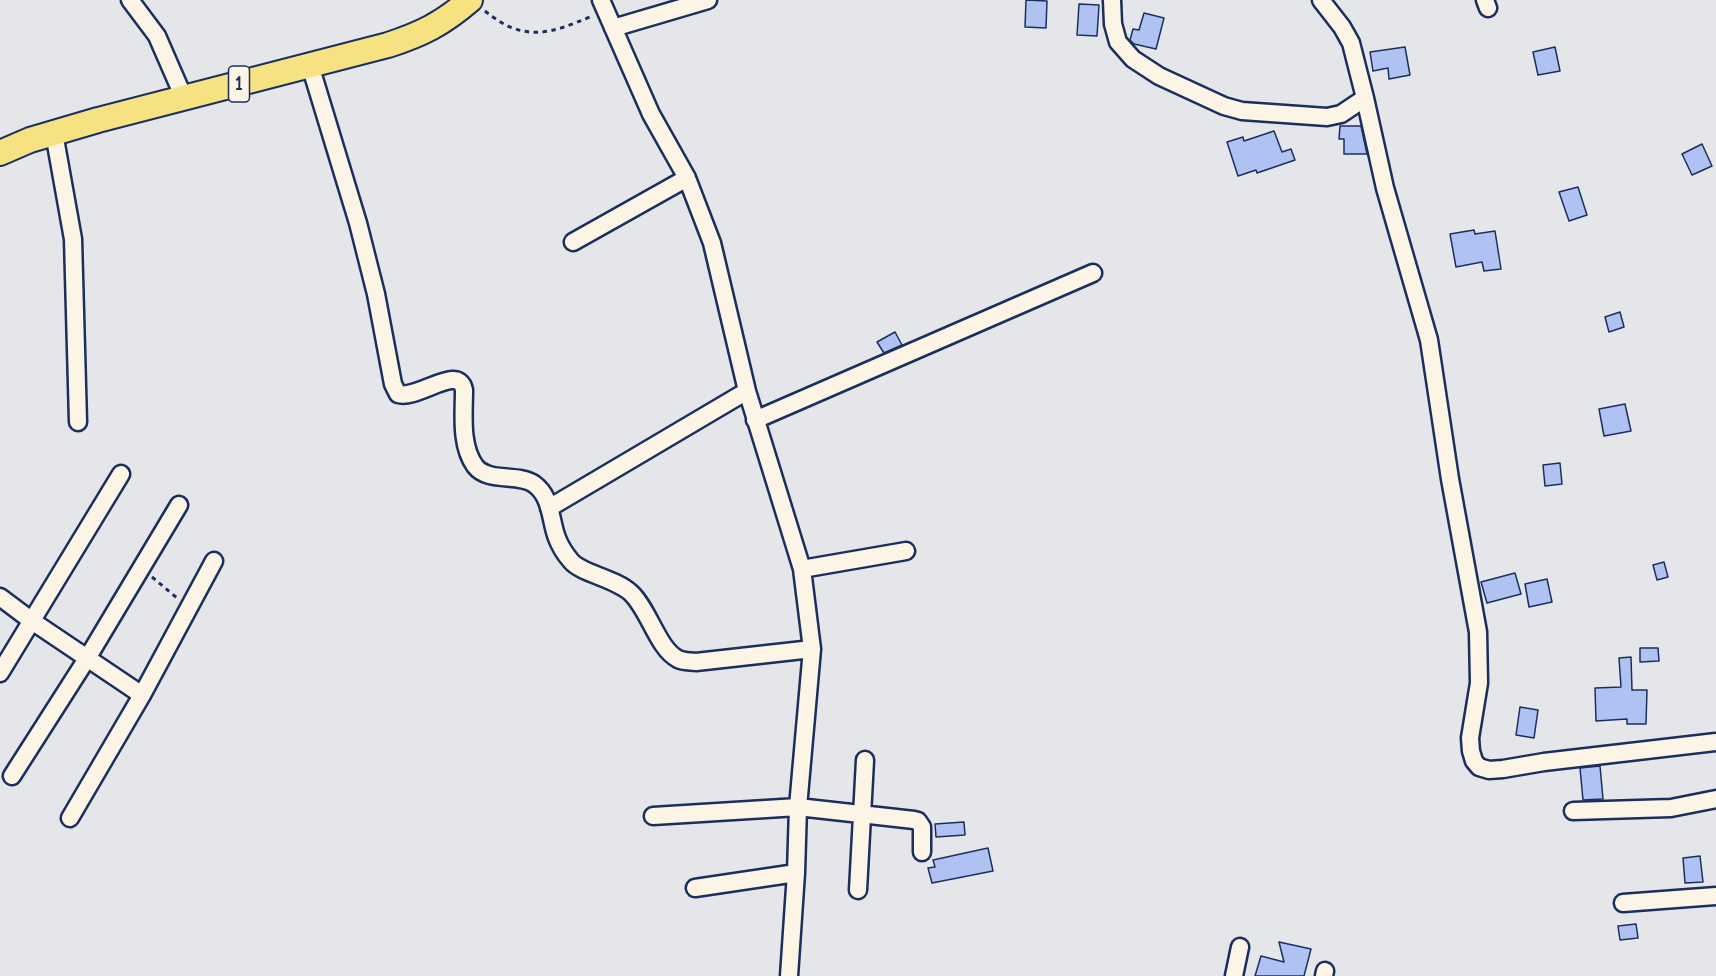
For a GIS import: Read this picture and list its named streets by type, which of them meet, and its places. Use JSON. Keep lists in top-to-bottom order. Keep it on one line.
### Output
{"streets":{"highway":["1"]}}
